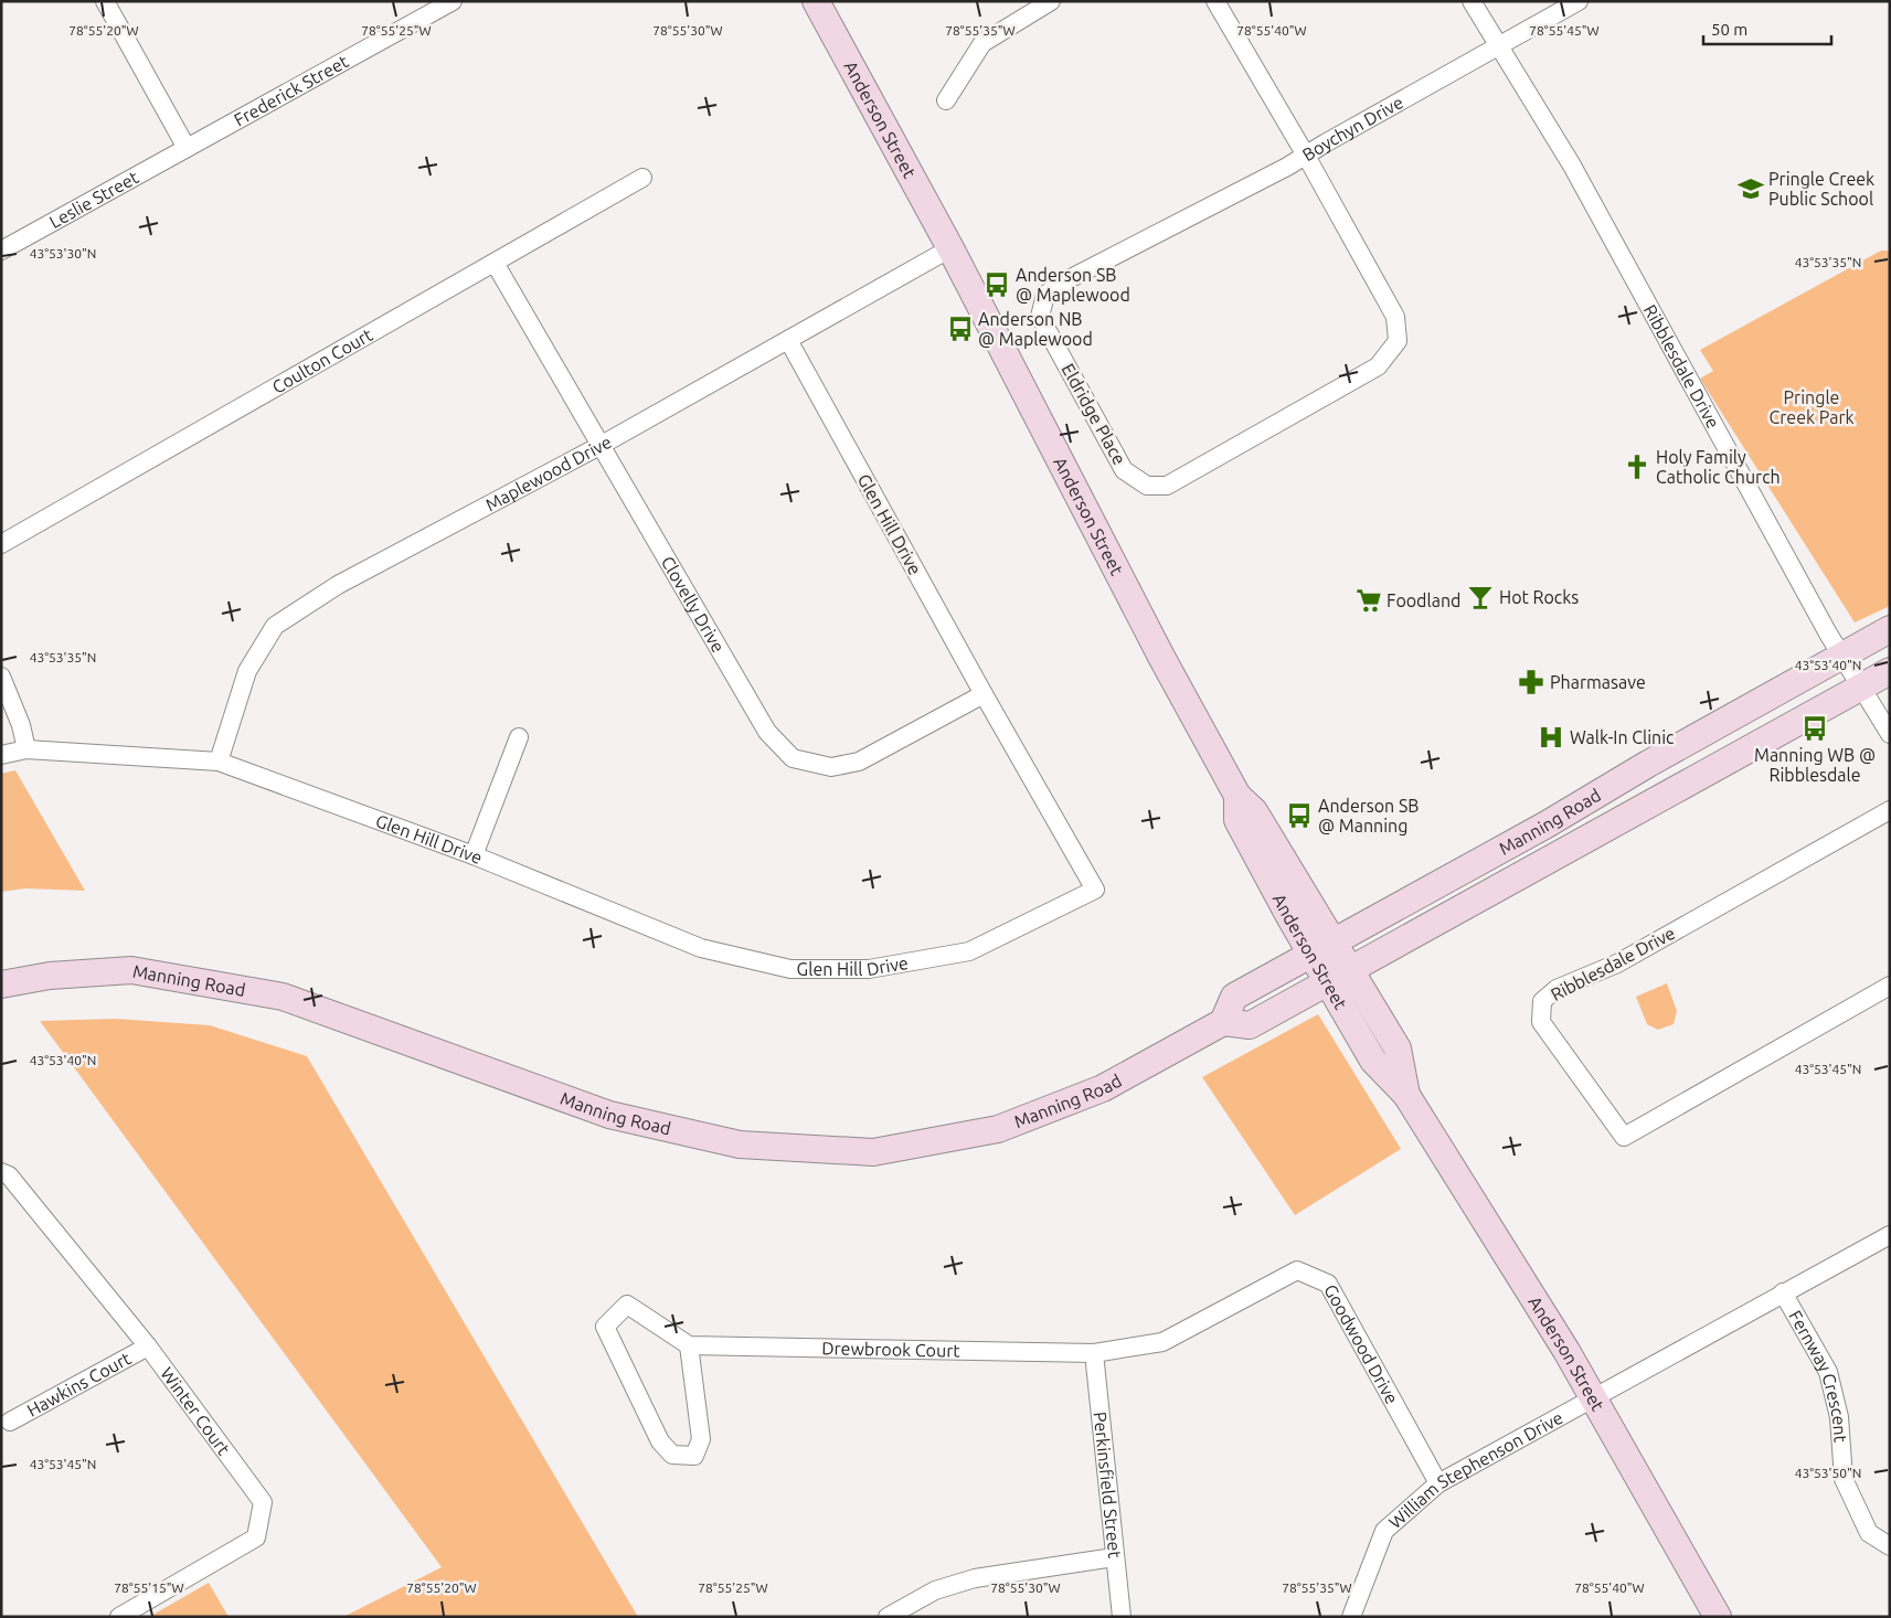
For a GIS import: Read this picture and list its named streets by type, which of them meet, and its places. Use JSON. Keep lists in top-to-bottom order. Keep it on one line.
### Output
{"streets":{"main road":["Anderson Street","Manning Road"],"street":["Frederick Street","Boychyn Drive","Leslie Street","Coulton Court","Ribblesdale Drive","Eldridge Place","Maplewood Drive","Glen Hill Drive","Clovelly Drive","Goodwood Drive","Drewbrook Court","Fernway Crescent","Hawkins Court","Winter Court","William Stephenson Drive","Perkinsfield Street"]},"crossings":[["Frederick Street","Leslie Street"],["Anderson Street","Maplewood Drive"],["Anderson Street","Manning Road"],["Anderson Street","William Stephenson Drive"],["Boychyn Drive","Ribblesdale Drive"],["Boychyn Drive","Eldridge Place"],["Coulton Court","Clovelly Drive"],["Ribblesdale Drive","Manning Road"],["Maplewood Drive","Glen Hill Drive"],["Maplewood Drive","Clovelly Drive"],["Glen Hill Drive","Clovelly Drive"],["Goodwood Drive","Drewbrook Court"],["Goodwood Drive","William Stephenson Drive"],["Goodwood Drive","Perkinsfield Street"],["Drewbrook Court","Perkinsfield Street"],["Hawkins Court","Winter Court"]],"parks":["Pringle Creek Park"],"places":{"school or university":["Pringle Creek Public School"],"bus stop":["Anderson SB @ Maplewood","Anderson NB @ Maplewood","Manning WB @ Ribblesdale","Anderson SB @ Manning"],"church":["Holy Family Catholic Church"],"bar":["Hot Rocks"],"supermarket":["Foodland"],"pharmacy":["Pharmasave"],"hospital":["Walk-In Clinic"]},"scale_bar":"50 m","coordinates":["78°55'20\"W","78°55'25\"W","78°55'30\"W","78°55'35\"W","78°55'40\"W","78°55'45\"W","43°53'30\"N","43°53'35\"N","43°53'40\"N","43°53'45\"N","43°53'50\"N","78°55'15\"W"]}
